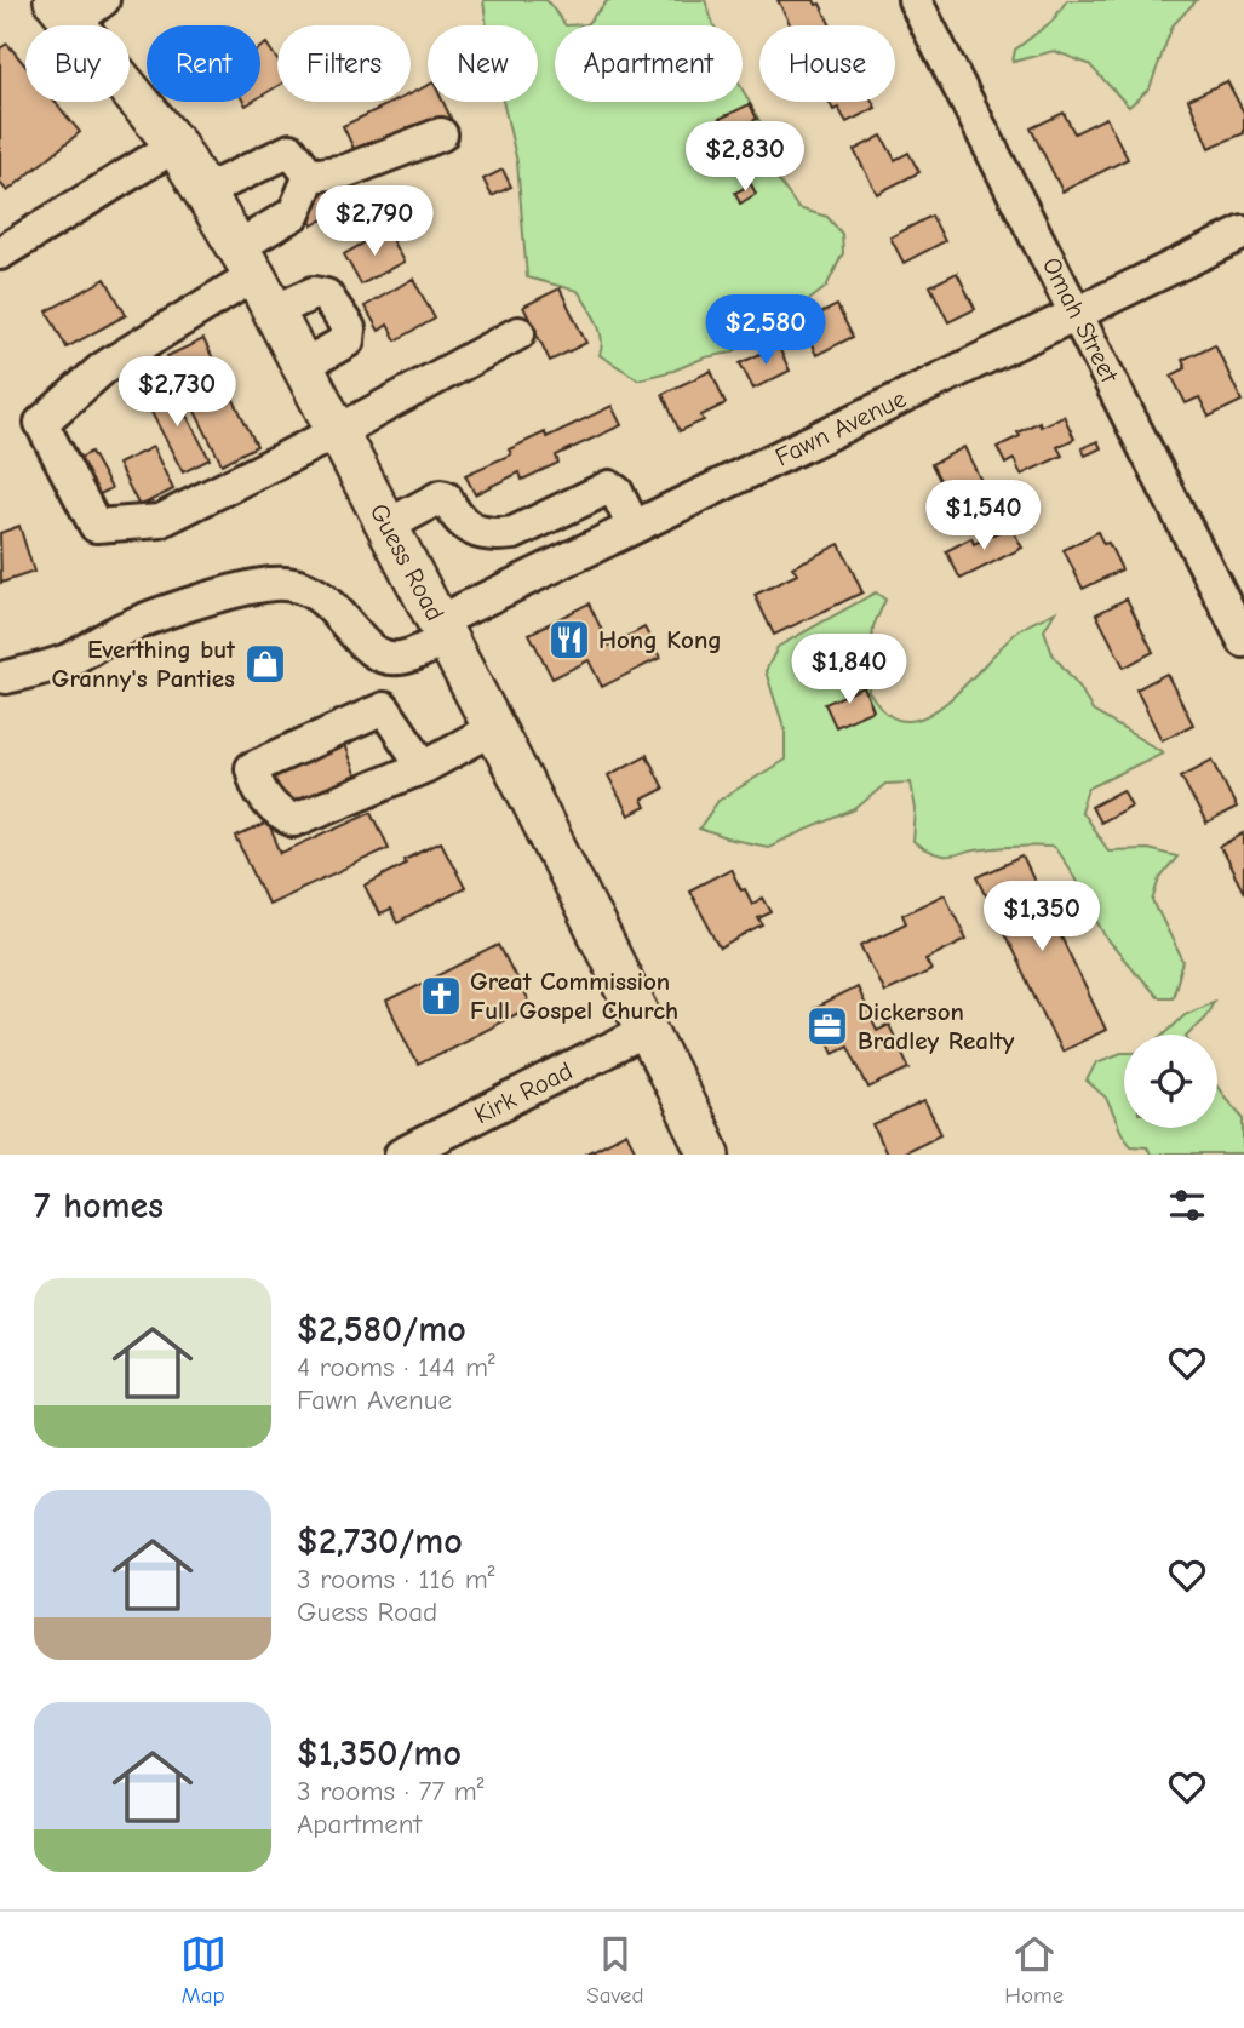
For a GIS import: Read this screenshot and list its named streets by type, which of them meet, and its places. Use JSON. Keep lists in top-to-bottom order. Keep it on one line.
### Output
{"streets":{"main road":["Guess Road"],"street":["Omah Street","Fawn Avenue","Kirk Road"]},"crossings":[["Omah Street","Fawn Avenue"],["Fawn Avenue","Guess Road"],["Guess Road","Kirk Road"]],"places":{"restaurant":["Hong Kong"],"shop":["Everthing but Granny's Panties"],"church":["Great Commission Full Gospel Church"],"office":["Dickerson Bradley Realty"]},"page":{"chip":["Buy","Rent","Filters","New","Apartment","House"],"price":["$2,830","$2,790","$2,580","$2,730","$1,540","$1,840","$1,350"],"heading":"7 homes","list":[{"name":"$2,580/mo","note":"4 rooms · 144 m² · Fawn Avenue"},{"name":"$2,730/mo","note":"3 rooms · 116 m² · Guess Road"},{"name":"$1,350/mo","note":"3 rooms · 77 m² · Apartment"}],"tabs":["Map","Saved","Home"]}}
